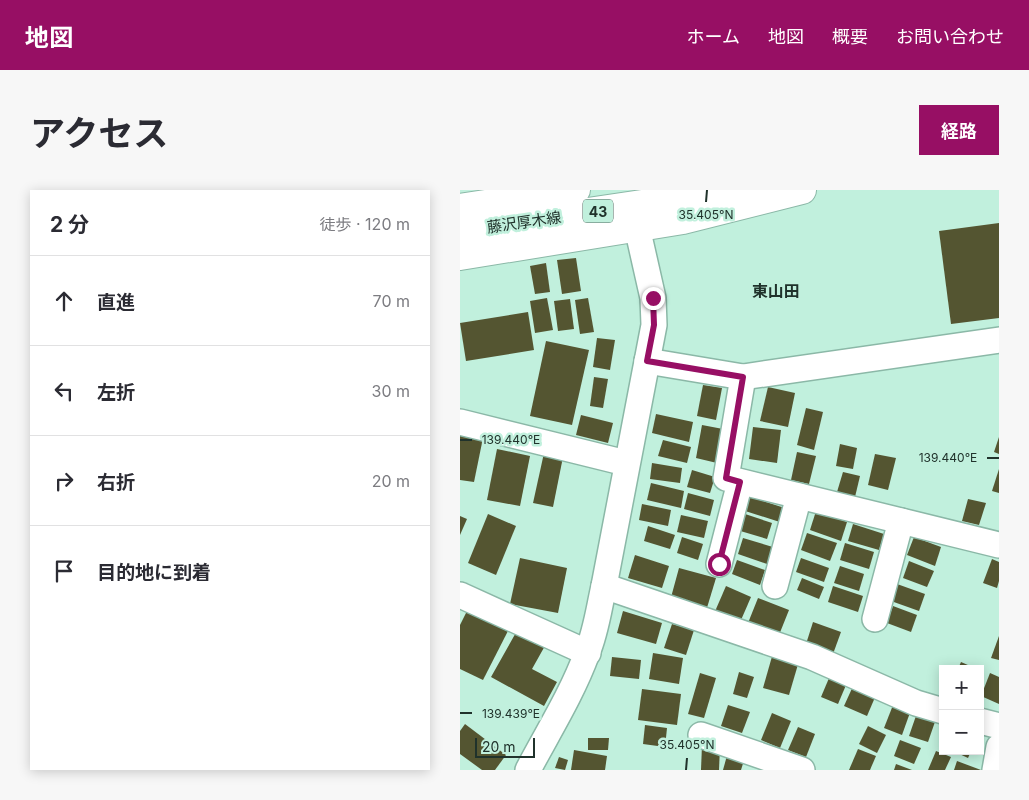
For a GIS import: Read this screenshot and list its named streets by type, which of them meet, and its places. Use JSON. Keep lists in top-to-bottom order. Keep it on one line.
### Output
{"streets":{"main road":["43","藤沢厚木線"]},"districts":["東山田"],"scale_bar":"20 m","page":{"header":"地図","nav":["ホーム","地図","概要","お問い合わせ"],"title":"アクセス","buttons":"経路","heading":["2 分","徒歩 · 120 m"],"list":[["直進","70 m"],["左折","30 m"],["右折","20 m"],"目的地に到着"],"map_buttons":["+","−"],"scale":"20 m"},"coordinates":["35.405°N","139.440°E","139.439°E"]}
